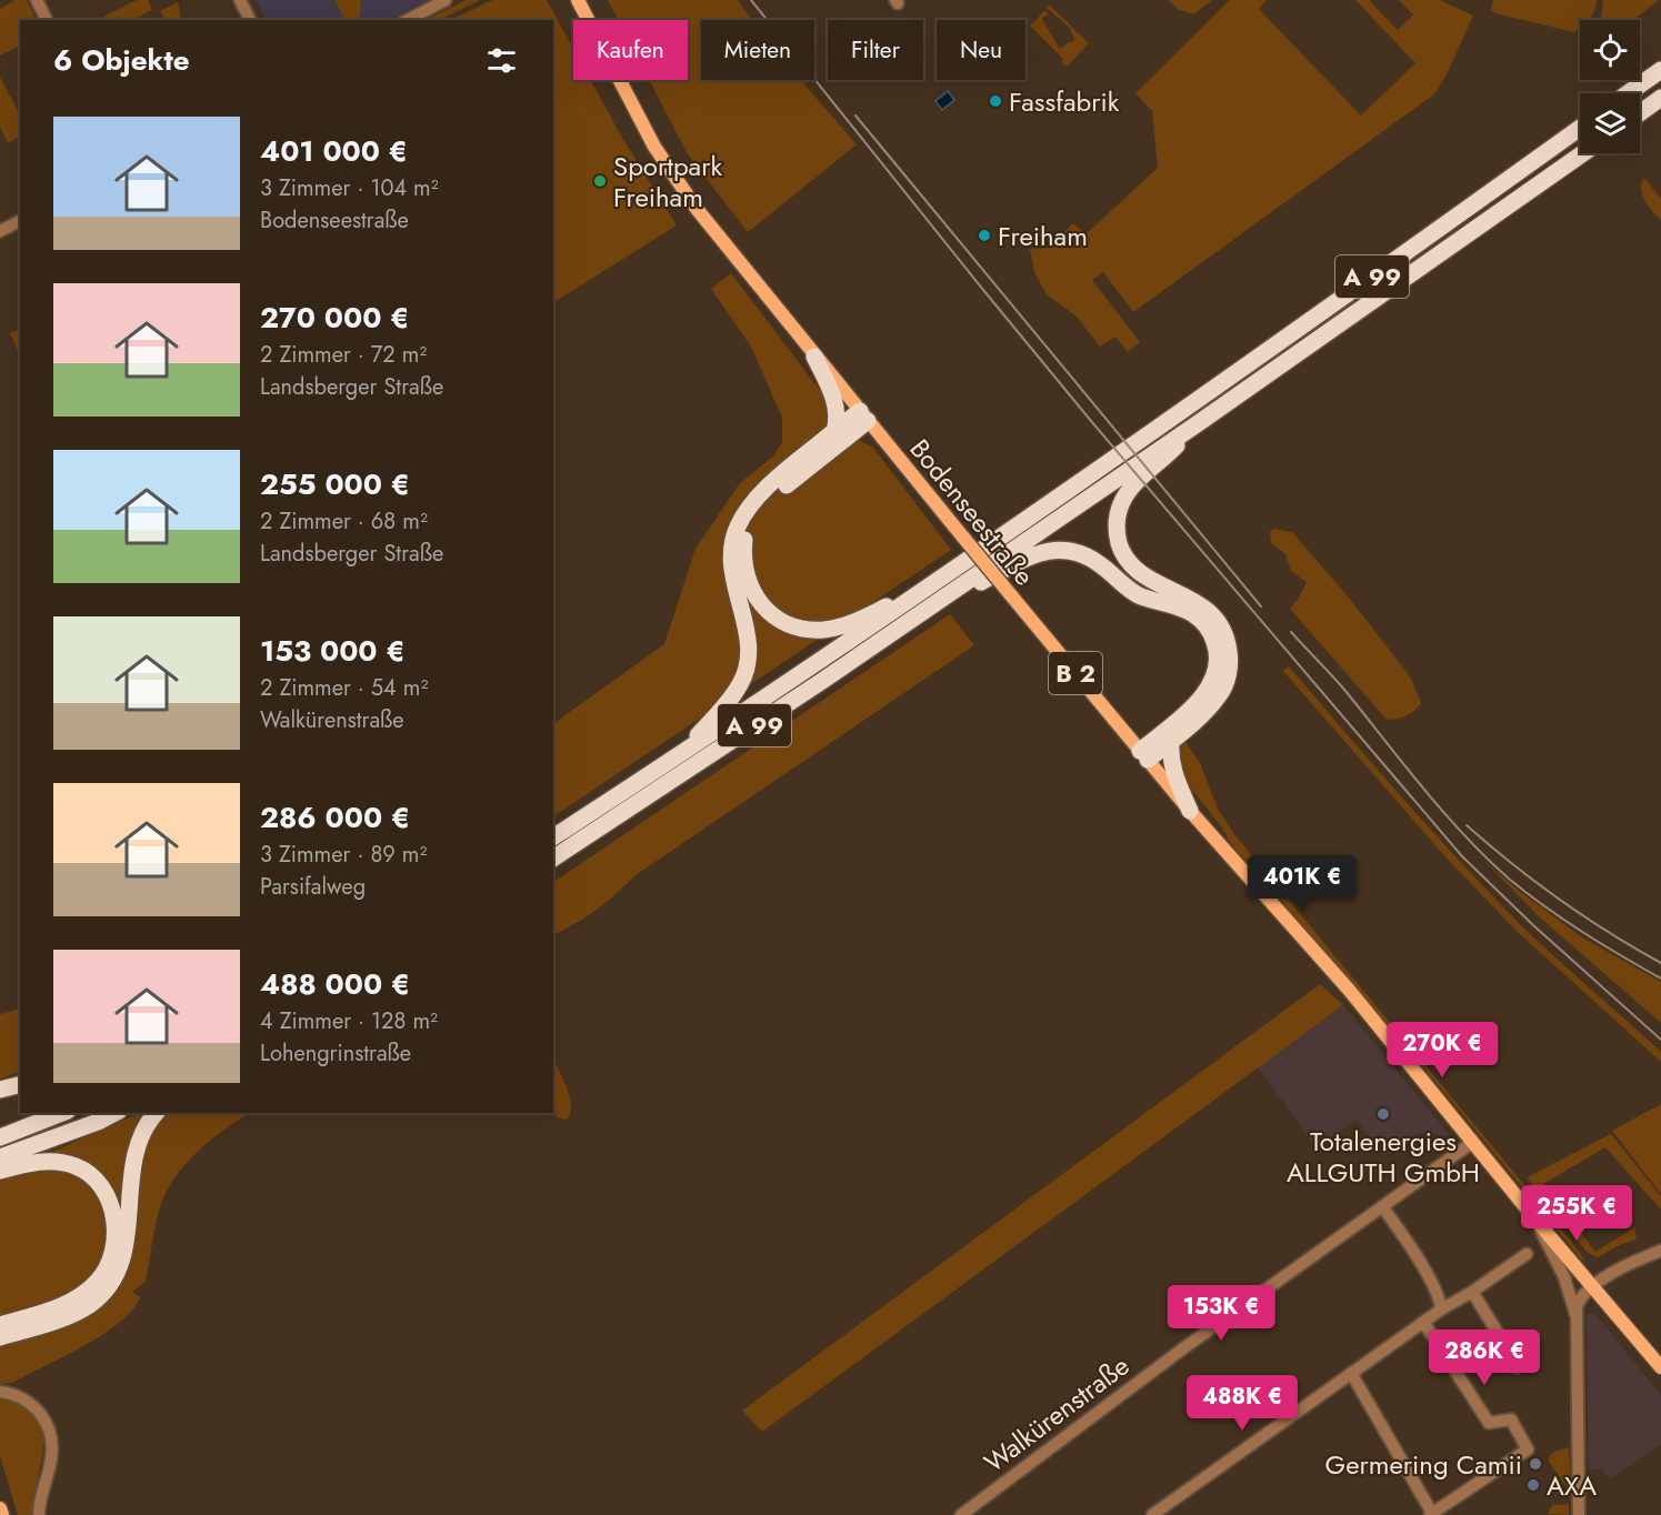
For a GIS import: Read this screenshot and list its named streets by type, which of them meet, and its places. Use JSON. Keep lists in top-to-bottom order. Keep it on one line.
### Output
{"streets":{"highway":["A 99"],"main road":["Bodenseestraße","B 2"],"street":["Walkürenstraße"]},"crossings":[["Bodenseestraße","Walkürenstraße"]],"places":["Fassfabrik","Sportpark Freiham","Freiham","Totalenergies ALLGUTH GmbH","Germering Camii","AXA"],"page":{"chip":["Kaufen","Mieten","Filter","Neu"],"heading":"6 Objekte","list":[{"name":"401 000 €","note":"3 Zimmer · 104 m² · Bodenseestraße"},{"name":"270 000 €","note":"2 Zimmer · 72 m² · Landsberger Straße"},{"name":"255 000 €","note":"2 Zimmer · 68 m² · Landsberger Straße"},{"name":"153 000 €","note":"2 Zimmer · 54 m² · Walkürenstraße"},{"name":"286 000 €","note":"3 Zimmer · 89 m² · Parsifalweg"},{"name":"488 000 €","note":"4 Zimmer · 128 m² · Lohengrinstraße"}],"price":["401K €","270K €","255K €","153K €","286K €","488K €"]}}
